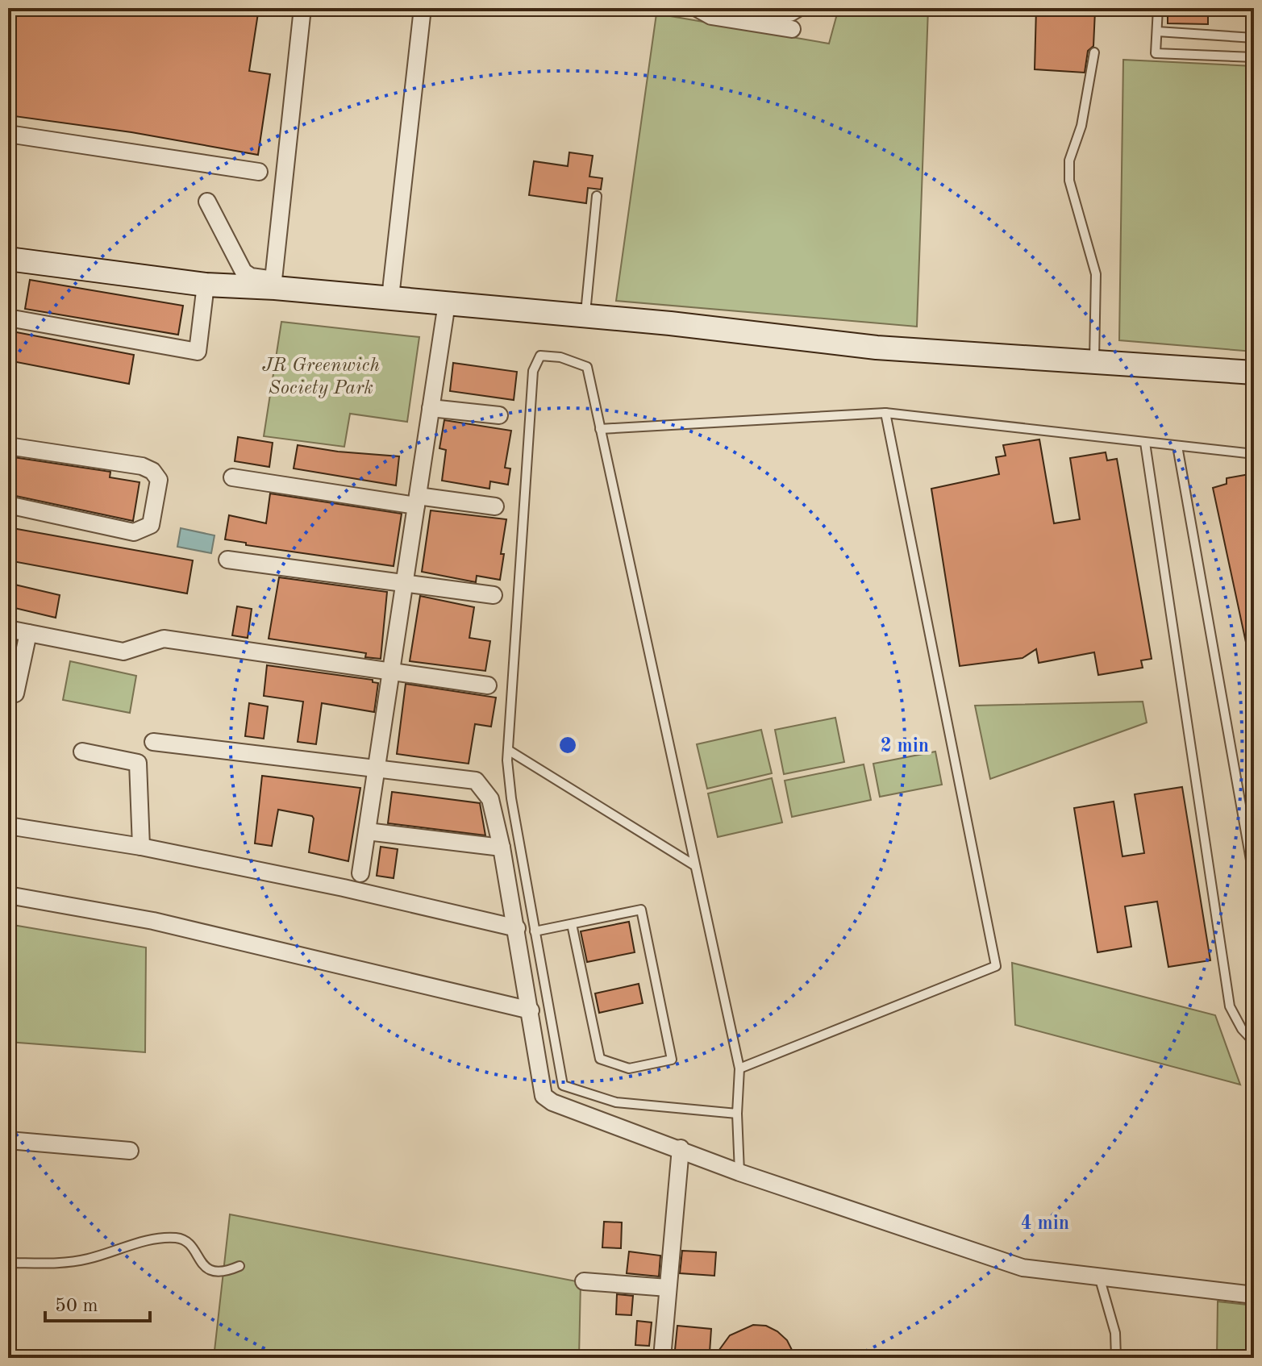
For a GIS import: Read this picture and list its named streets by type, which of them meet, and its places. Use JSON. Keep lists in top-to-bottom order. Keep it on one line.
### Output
{"parks":["JR Greenwich Society Park"],"scale_bar":"50 m","rings":["2 min","4 min"]}
